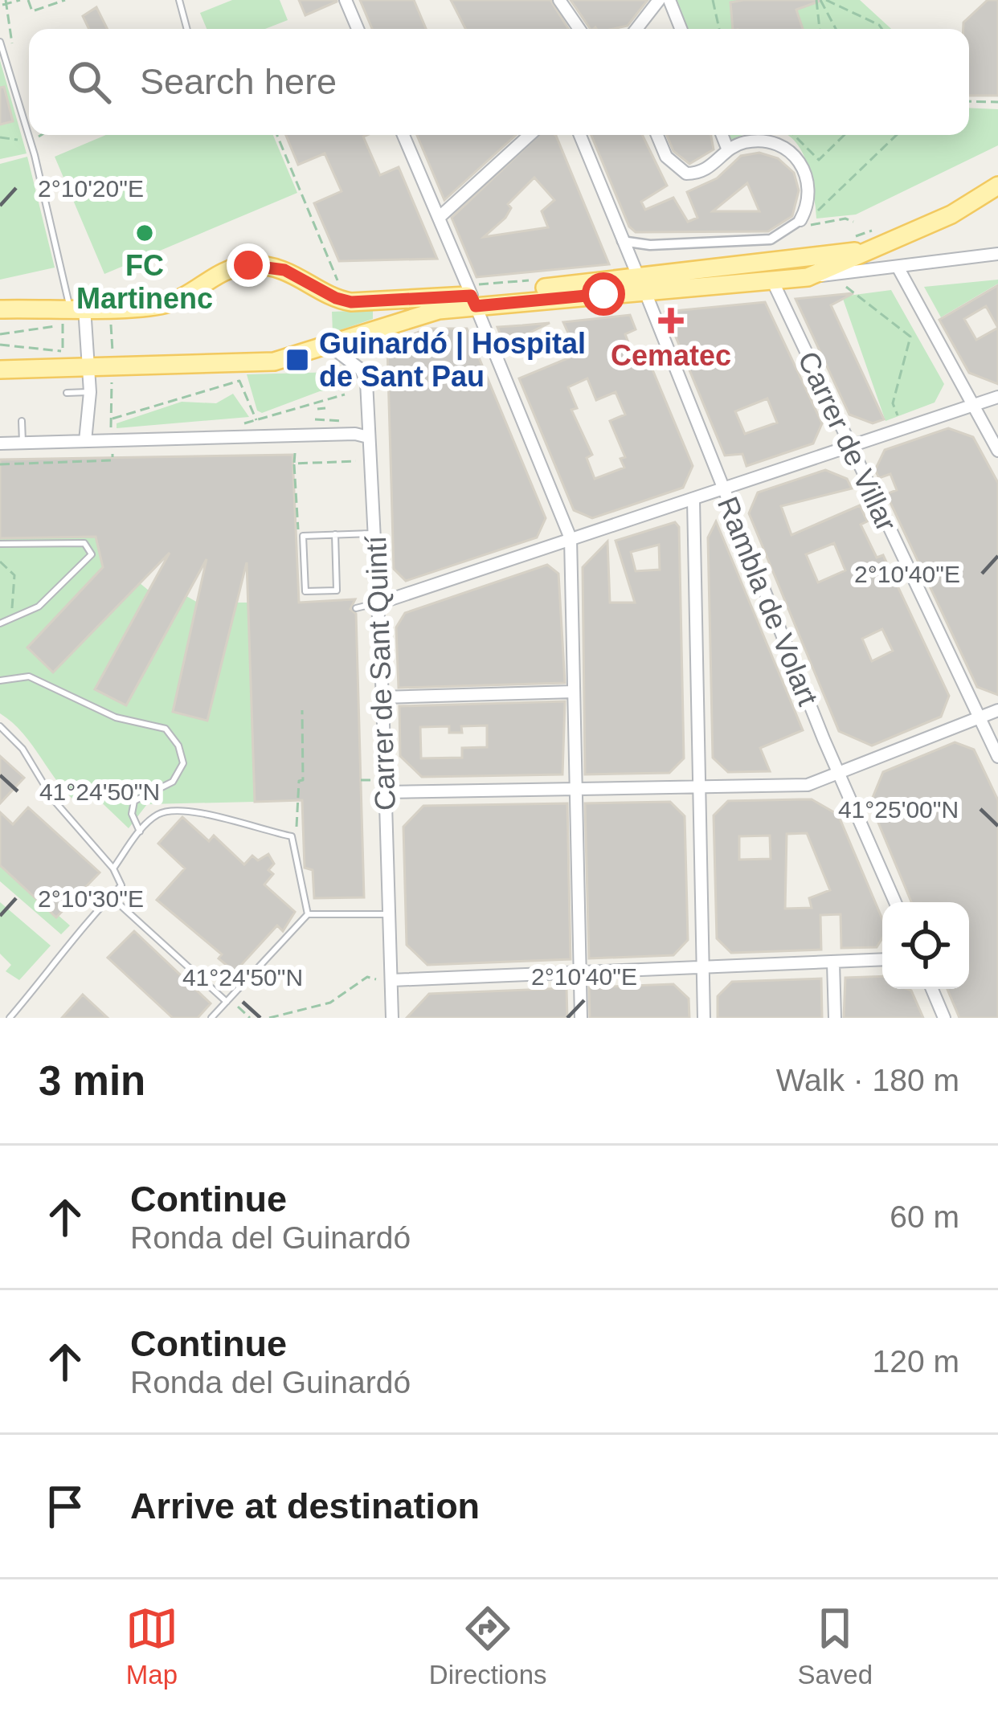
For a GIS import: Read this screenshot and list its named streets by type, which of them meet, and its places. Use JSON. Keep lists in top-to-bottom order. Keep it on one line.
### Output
{"streets":{"street":["Carrer de Villar","Rambla de Volart","Carrer de Sant Quintí"]},"places":{"other":["FC Martinenc"],"health":["Cematec"],"transit":["Guinardó | Hospital de Sant Pau"]},"page":{"search":"Search here","heading":["3 min","Walk · 180 m"],"list":[["Continue","Ronda del Guinardó","60 m"],["Continue","Ronda del Guinardó","120 m"],"Arrive at destination"],"nav":["Map","Directions","Saved"]},"coordinates":["2°10'20\"E","2°10'40\"E","41°24'50\"N","41°25'00\"N","2°10'30\"E"]}
